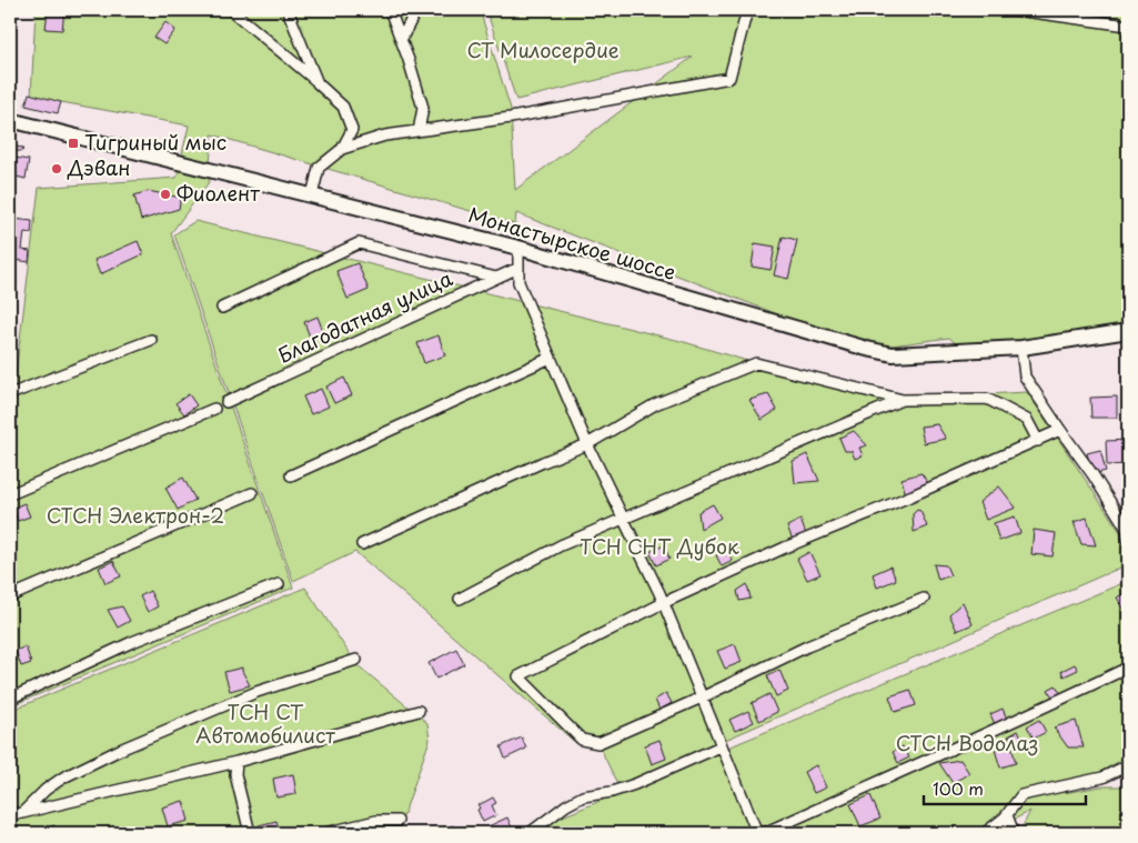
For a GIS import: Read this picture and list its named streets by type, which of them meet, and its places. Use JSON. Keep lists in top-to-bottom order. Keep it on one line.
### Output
{"streets":{"main road":["Монастырское шоссе"],"street":["Благодатная улица"]},"parks":["СТ Милосердие","СТСН Электрон-2","ТСН СНТ Дубок","ТСН СТ Автомобилист","СТСН Водолаз"],"places":{"transit":["Тигриный мыс"],"other":["Дэван","Фиолент"]},"scale_bar":"100 m"}
